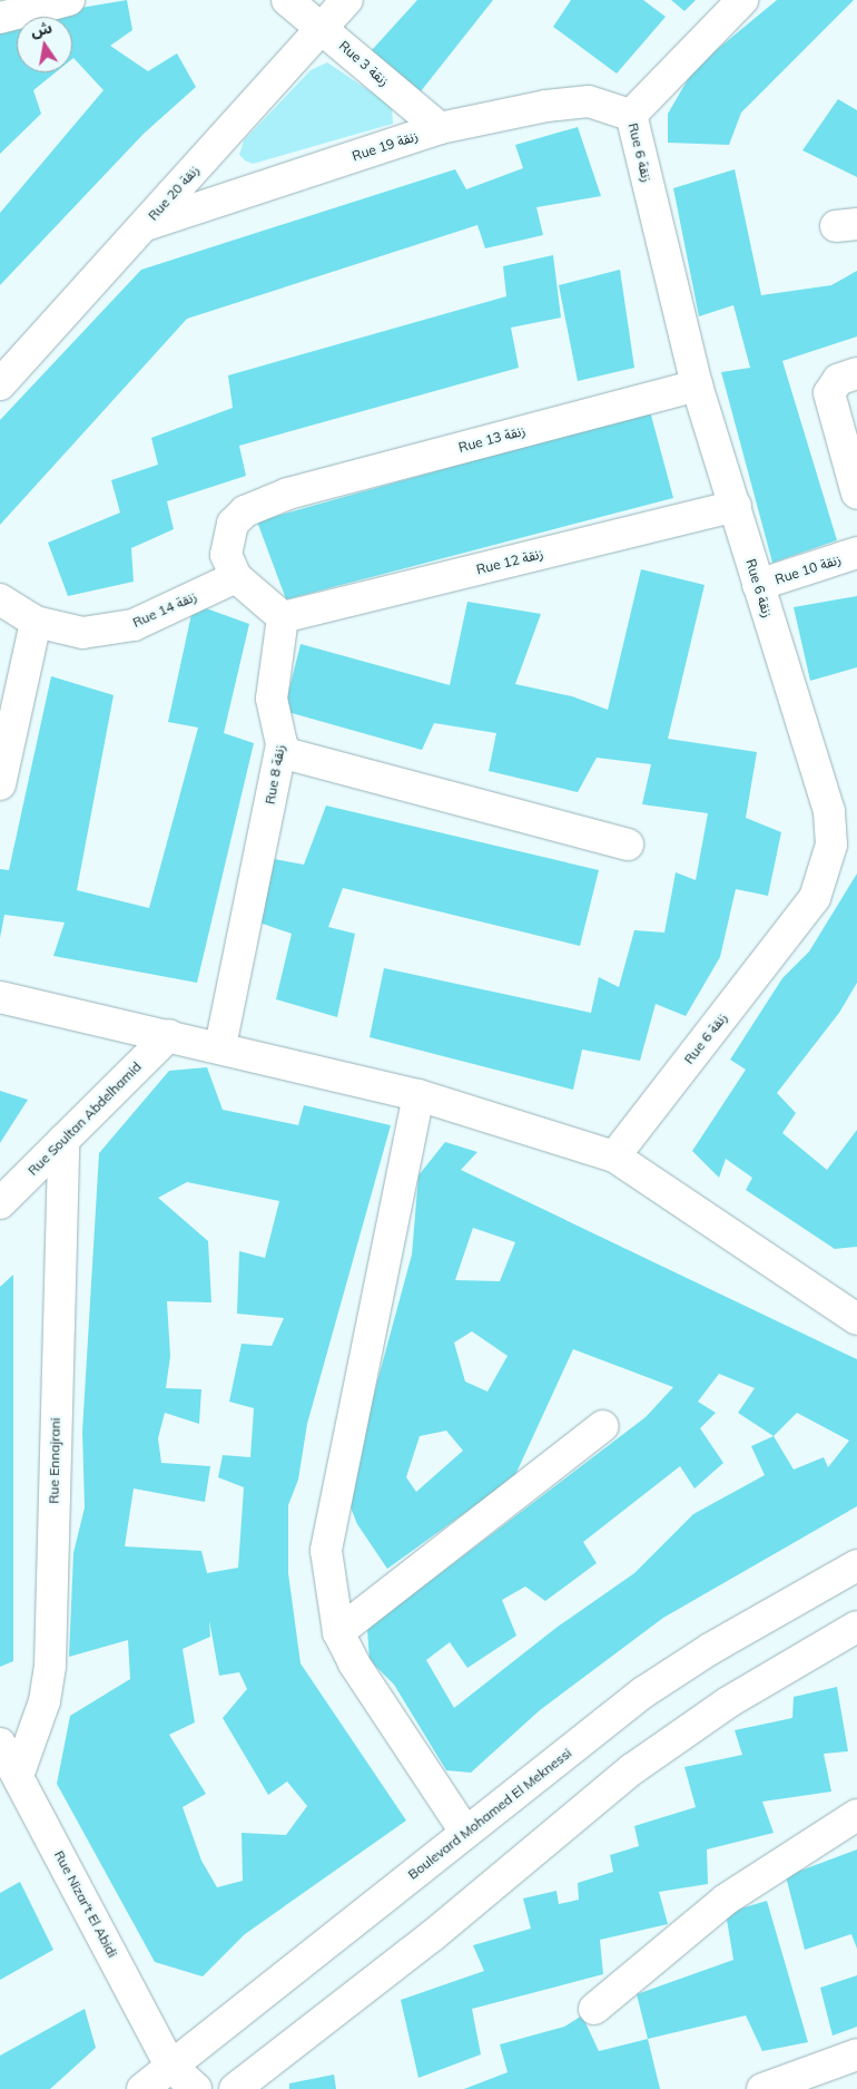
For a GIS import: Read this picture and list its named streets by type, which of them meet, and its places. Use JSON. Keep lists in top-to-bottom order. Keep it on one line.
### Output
{"streets":{"street":["Rue 3 زنقة","Rue 19 زنقة","Rue 6 زنقة","Rue 20 زنقة","Rue 13 زنقة","Rue 12 زنقة","Rue 10 زنقة","Rue 14 زنقة","Rue 8 زنقة","Rue Soultan Abdelhamid","Rue Ennajrani","Boulevard Mohamed El Meknessi","Rue Nizar't El Abidi"]},"crossings":[["Rue 3 زنقة","Rue 19 زنقة"],["Rue 3 زنقة","Rue 20 زنقة"],["Rue 19 زنقة","Rue 6 زنقة"],["Rue 19 زنقة","Rue 20 زنقة"],["Rue 6 زنقة","Rue 13 زنقة"],["Rue 6 زنقة","Rue 12 زنقة"],["Rue 6 زنقة","Rue 10 زنقة"],["Rue 13 زنقة","Rue 14 زنقة"],["Rue 12 زنقة","Rue 8 زنقة"],["Rue Soultan Abdelhamid","Rue Ennajrani"],["Rue Ennajrani","Rue Nizar't El Abidi"],["Boulevard Mohamed El Meknessi","Rue Nizar't El Abidi"]],"north":"top"}
